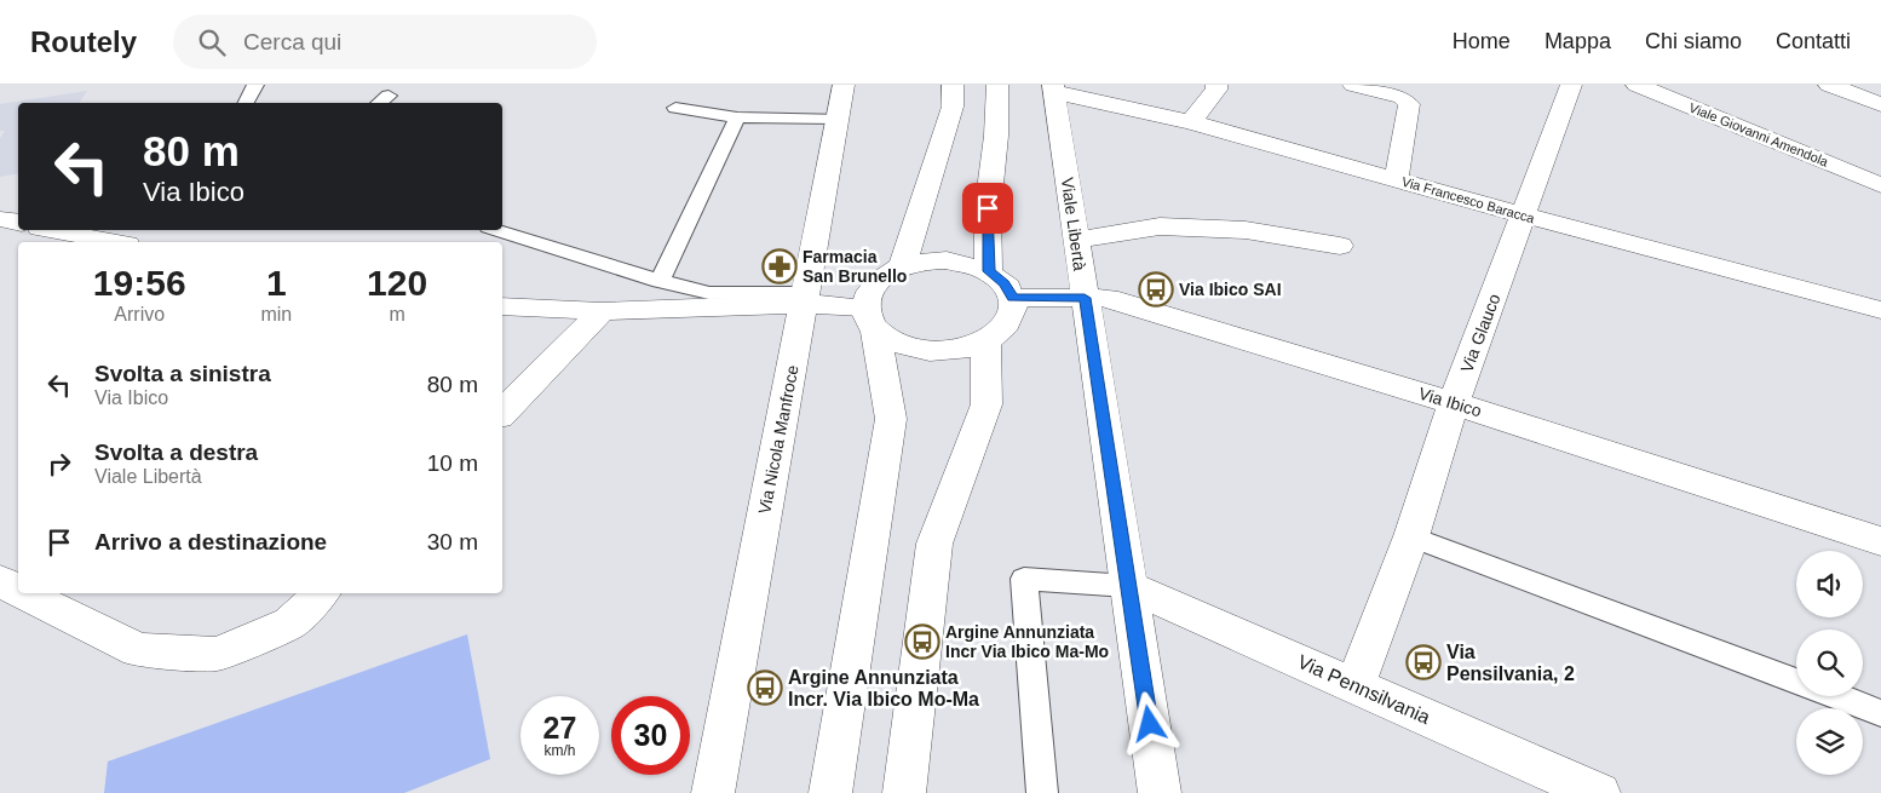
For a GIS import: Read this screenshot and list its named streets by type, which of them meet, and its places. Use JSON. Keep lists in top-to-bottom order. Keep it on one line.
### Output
{"streets":{"street":["Viale Giovanni Amendola","Via Francesco Baracca","Viale Libertà","Via Glauco","Via Ibico","Via Nicola Manfroce","Via Pennsilvania"]},"crossings":[["Via Francesco Baracca","Viale Libertà"],["Via Francesco Baracca","Via Glauco"],["Viale Libertà","Via Ibico"],["Viale Libertà","Via Pennsilvania"],["Via Glauco","Via Ibico"],["Via Glauco","Via Pennsilvania"]],"places":{"pharmacy":["Farmacia San Brunello"],"bus stop":["Via Ibico SAI","Argine Annunziata Incr Via Ibico Ma-Mo","Via Pensilvania, 2","Argine Annunziata Incr. Via Ibico Mo-Ma"]},"page":{"header":"Routely","search":"Cerca qui","nav":["Home","Mappa","Chi siamo","Contatti"],"turn":["80 m","Via Ibico"],"eta":["19:56","Arrivo","1","min","120","m"],"list":[{"name":"Svolta a sinistra","note":"Via Ibico","value":"80 m"},{"name":"Svolta a destra","note":"Viale Libertà","value":"10 m"},{"name":"Arrivo a destinazione","value":"30 m"}],"speed":"27 km/h","limit":"30"}}
